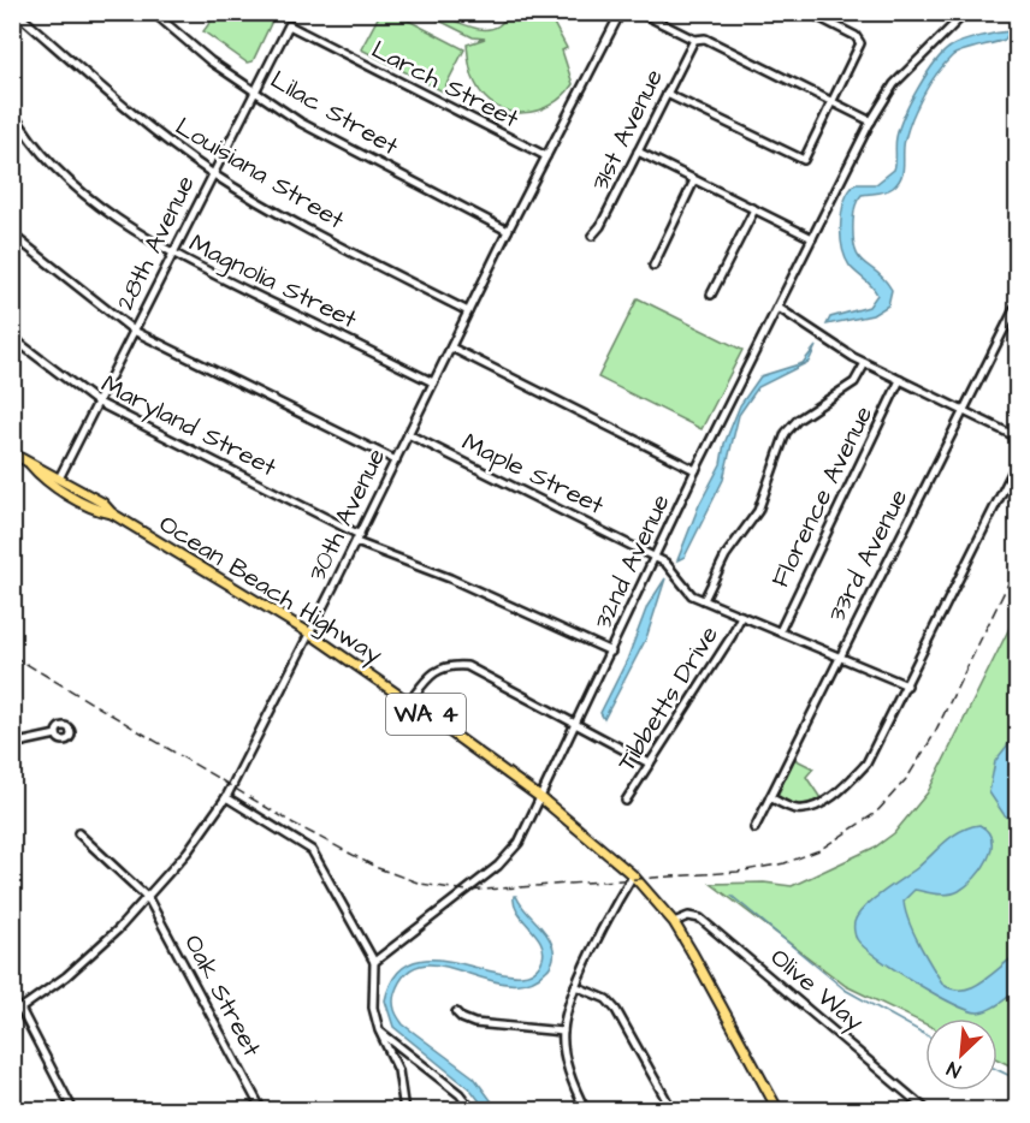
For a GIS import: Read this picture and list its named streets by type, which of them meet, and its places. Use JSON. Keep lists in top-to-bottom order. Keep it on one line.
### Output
{"streets":{"main road":["Ocean Beach Highway","WA 4"],"street":["Larch Street","Lilac Street","31st Avenue","Louisiana Street","28th Avenue","Magnolia Street","Maryland Street","Maple Street","Florence Avenue","30th Avenue","33rd Avenue","32nd Avenue","Tibbetts Drive","Olive Way","Oak Street"]},"crossings":[["Larch Street","28th Avenue"],["Larch Street","30th Avenue"],["Lilac Street","28th Avenue"],["Lilac Street","30th Avenue"],["Louisiana Street","28th Avenue"],["Louisiana Street","30th Avenue"],["28th Avenue","Magnolia Street"],["28th Avenue","Maryland Street"],["28th Avenue","Ocean Beach Highway"],["Magnolia Street","30th Avenue"],["Maryland Street","30th Avenue"],["Maple Street","Florence Avenue"],["Maple Street","30th Avenue"],["Maple Street","33rd Avenue"],["Maple Street","32nd Avenue"],["Maple Street","Tibbetts Drive"],["30th Avenue","Ocean Beach Highway"],["30th Avenue","Oak Street"],["32nd Avenue","Ocean Beach Highway"],["Ocean Beach Highway","Olive Way"]],"north":"bottom left"}
